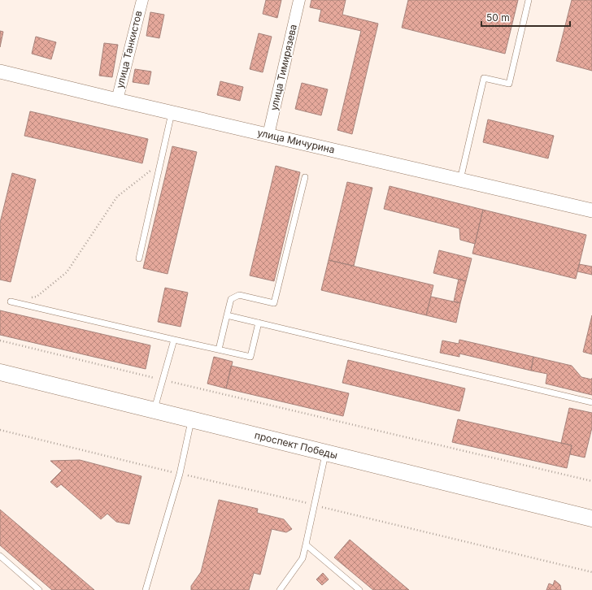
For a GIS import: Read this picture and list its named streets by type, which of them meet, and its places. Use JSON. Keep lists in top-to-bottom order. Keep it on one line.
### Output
{"streets":{"main road":["проспект Победы"],"street":["улица Танкистов","улица Тимирязева","улица Мичурина"]},"crossings":[["улица Танкистов","улица Мичурина"],["улица Тимирязева","улица Мичурина"]],"scale_bar":"50 m"}
